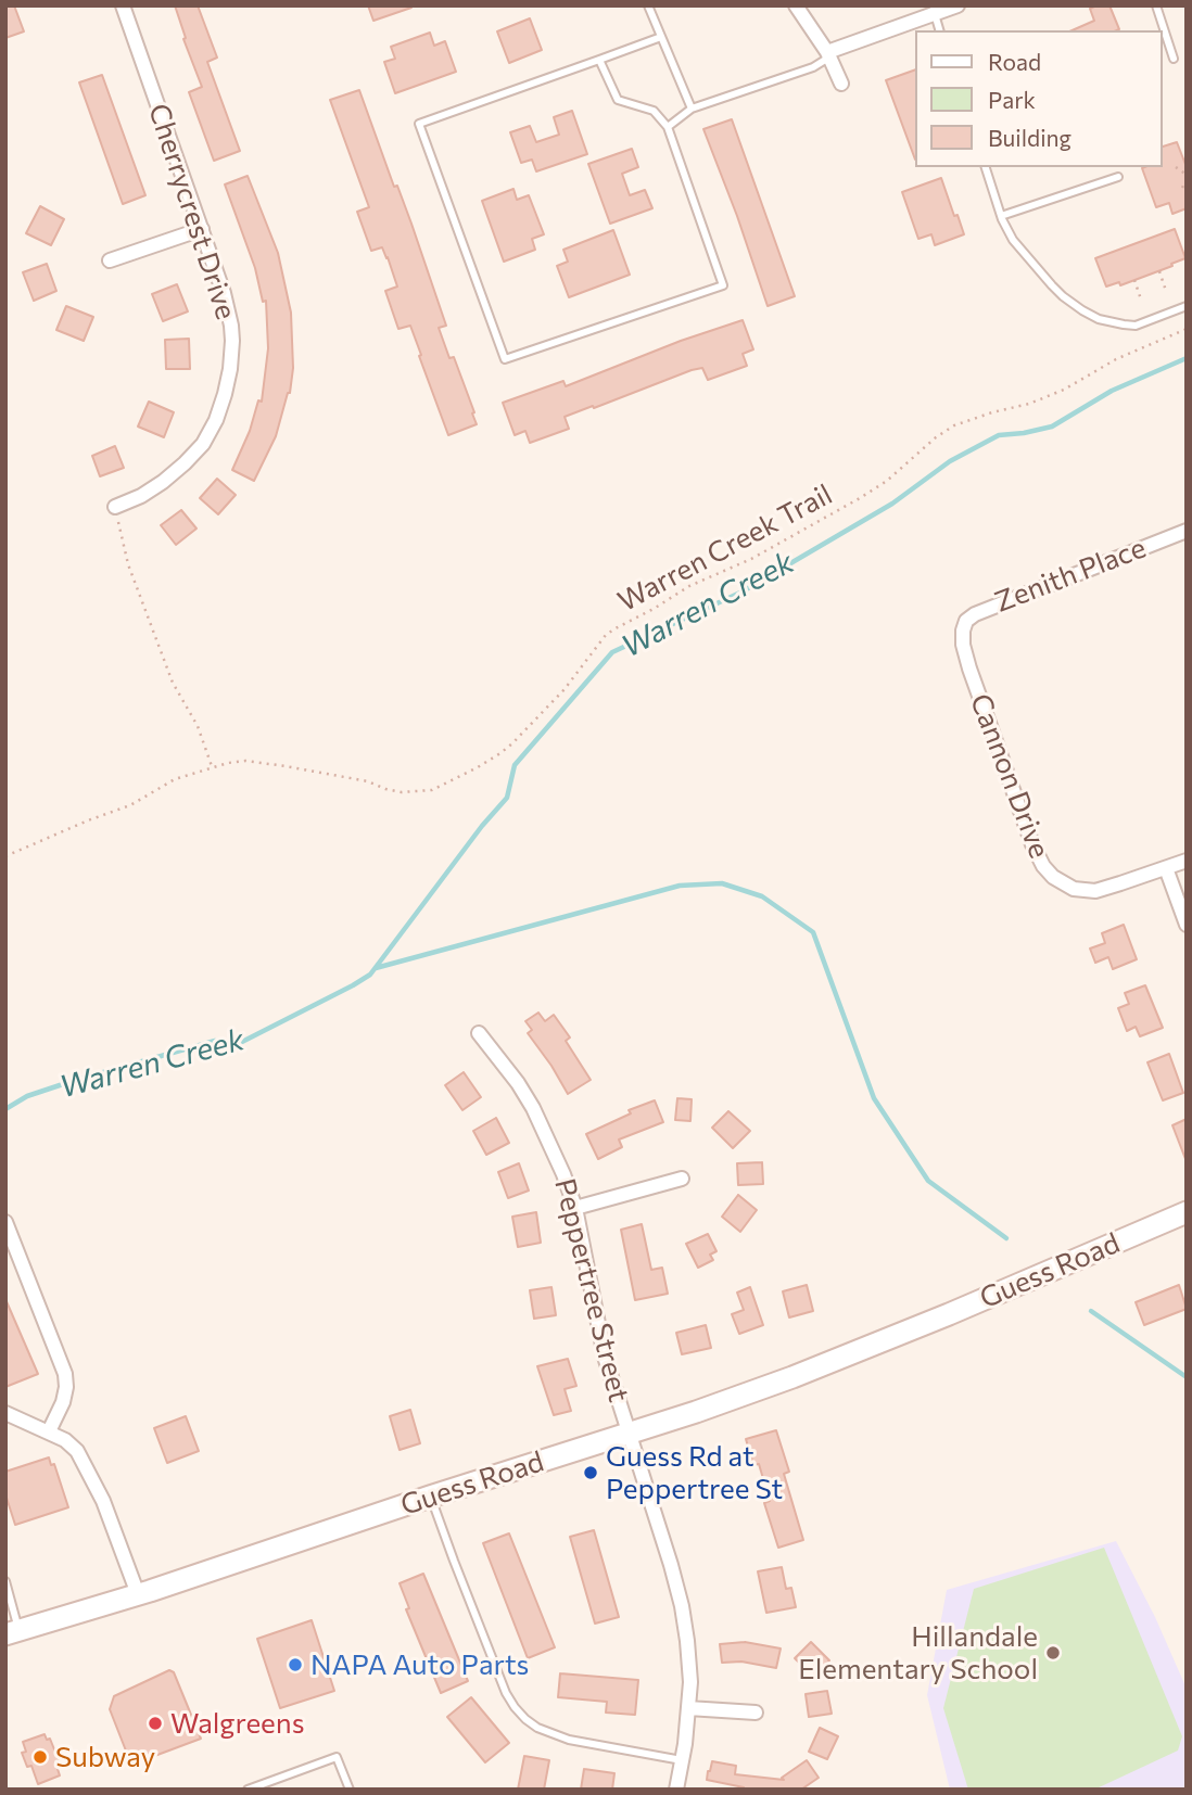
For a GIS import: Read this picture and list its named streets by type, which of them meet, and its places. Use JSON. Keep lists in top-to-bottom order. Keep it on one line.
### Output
{"streets":{"main road":["Guess Road"],"street":["Cherrycrest Drive","Zenith Place","Cannon Drive","Peppertree Street"],"path":["Warren Creek Trail"]},"crossings":[["Zenith Place","Cannon Drive"],["Guess Road","Peppertree Street"]],"water":["Warren Creek"],"places":["Guess Rd at Peppertree St","Hillandale Elementary School","NAPA Auto Parts","Walgreens","Subway"],"legend":["Road","Park","Building"]}
